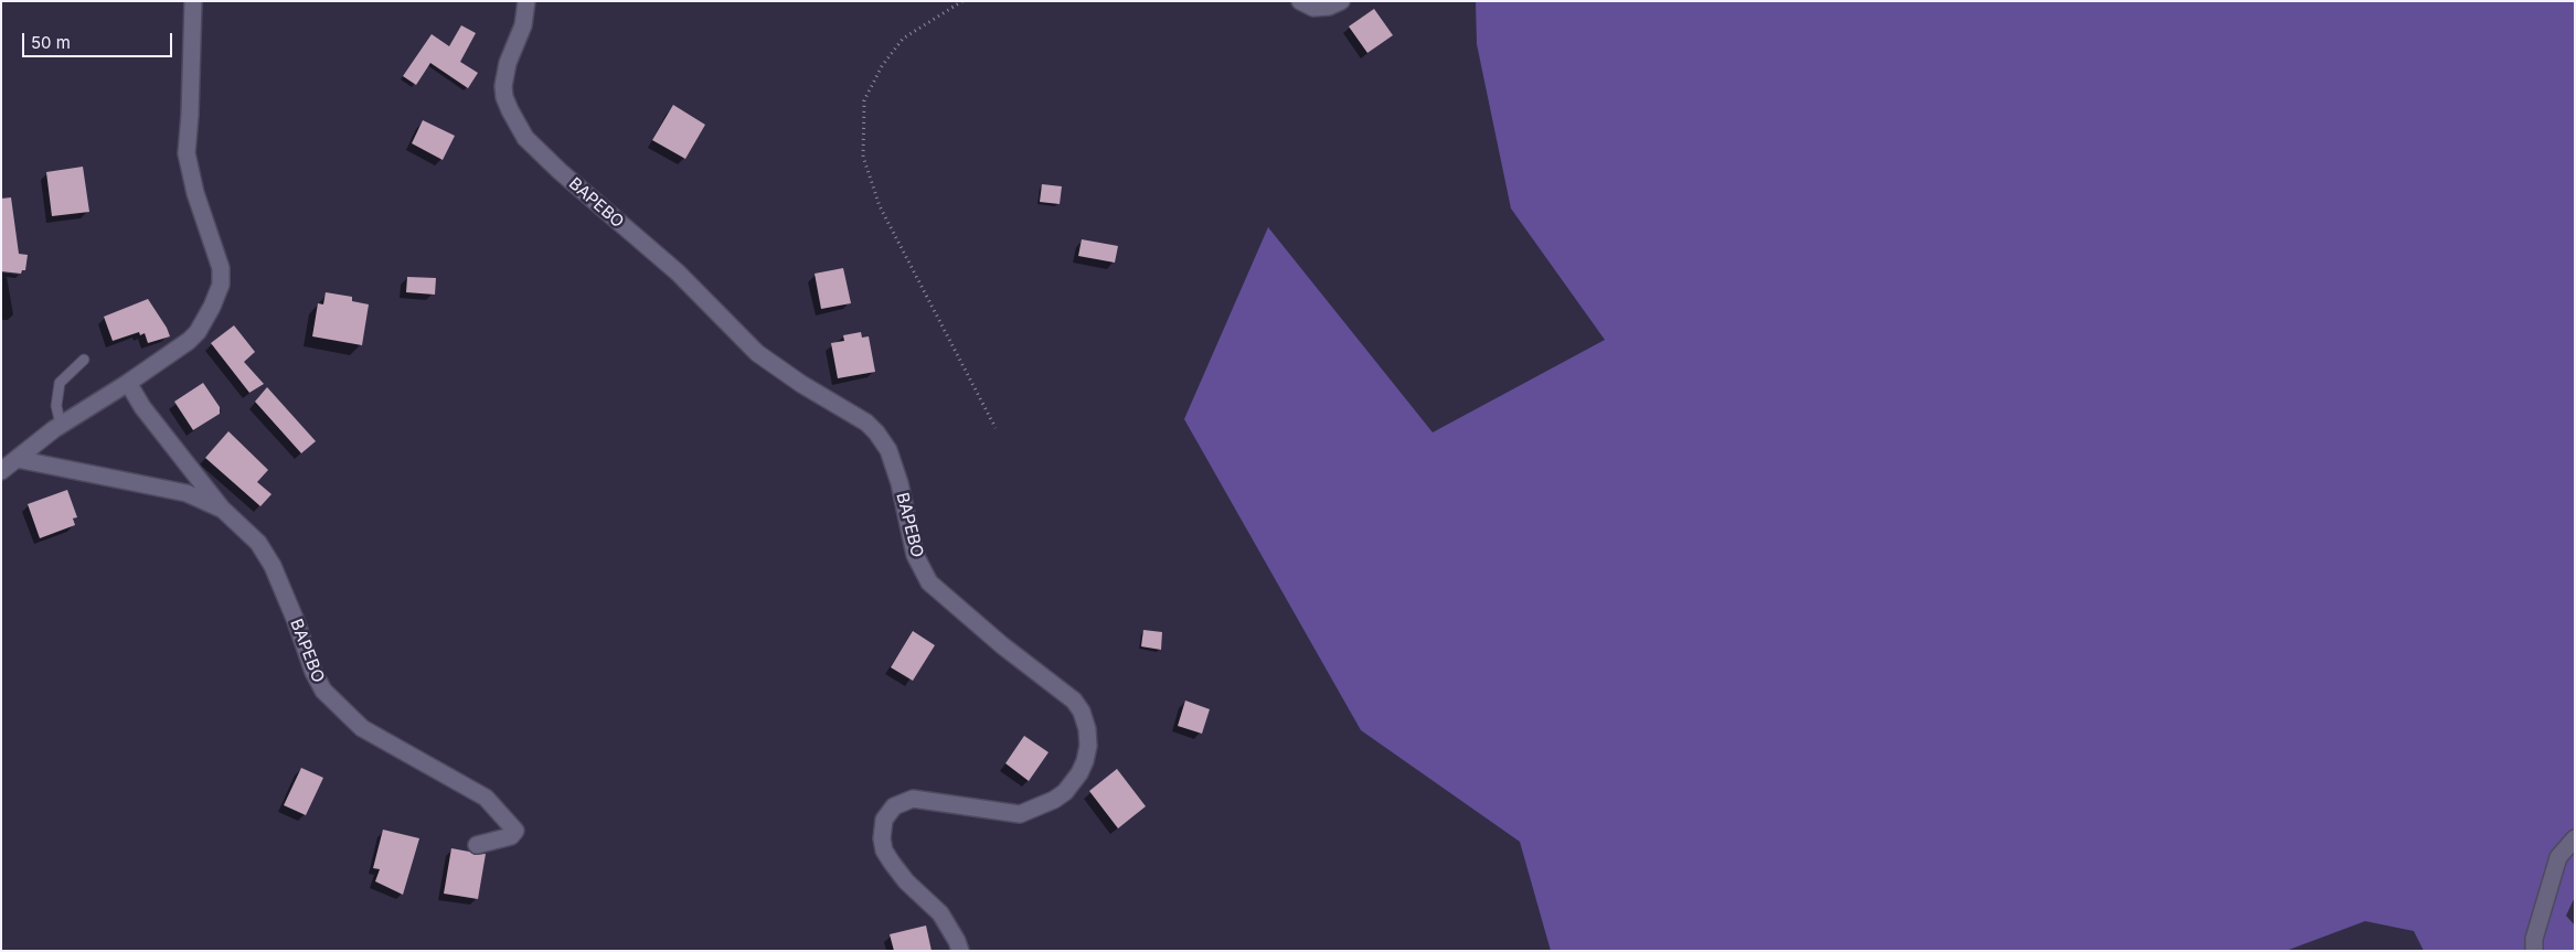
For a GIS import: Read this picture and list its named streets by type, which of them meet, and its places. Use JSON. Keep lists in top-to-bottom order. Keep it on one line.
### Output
{"streets":{"street":["ВАРЕВО"]},"scale_bar":"50 m"}
